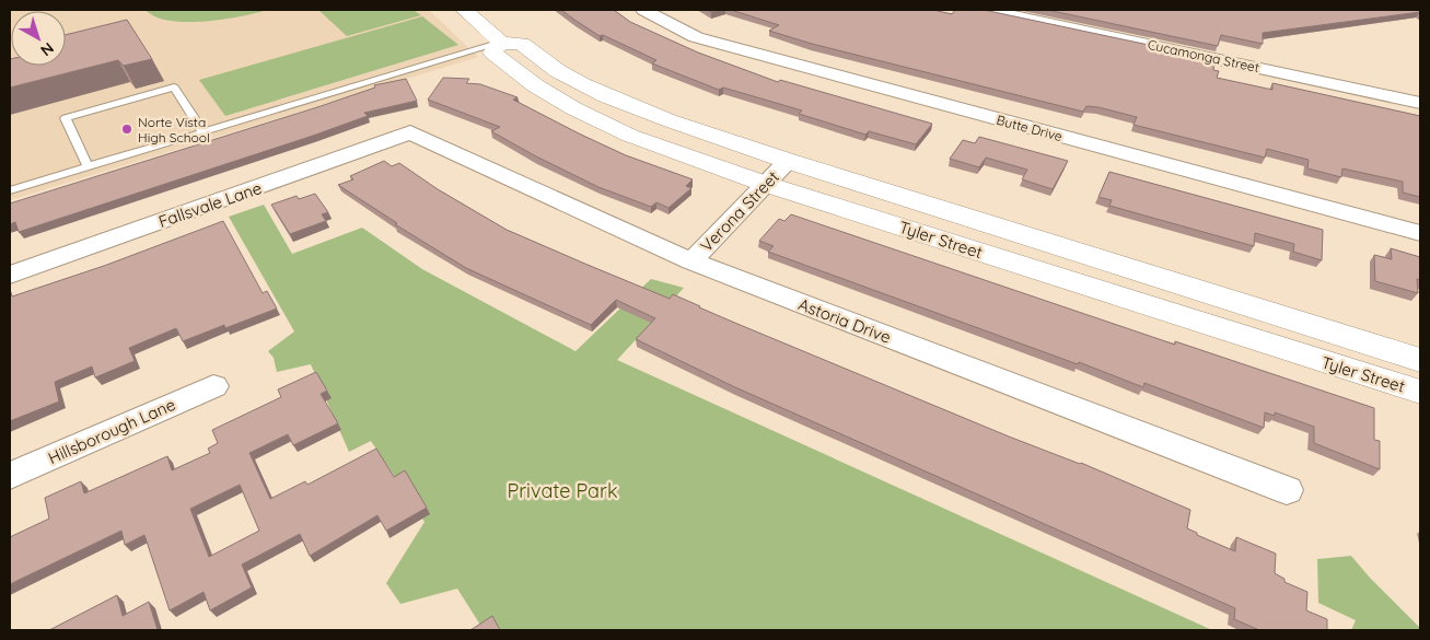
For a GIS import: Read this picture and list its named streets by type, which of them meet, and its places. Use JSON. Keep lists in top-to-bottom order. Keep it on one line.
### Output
{"streets":{"main road":["Tyler Street"],"street":["Cucamonga Street","Butte Drive","Fallsvale Lane","Verona Street","Astoria Drive","Hillsborough Lane"]},"crossings":[["Fallsvale Lane","Astoria Drive"],["Verona Street","Tyler Street"],["Verona Street","Astoria Drive"]],"parks":["Private Park"],"places":["Norte Vista High School"],"north":"bottom right"}
